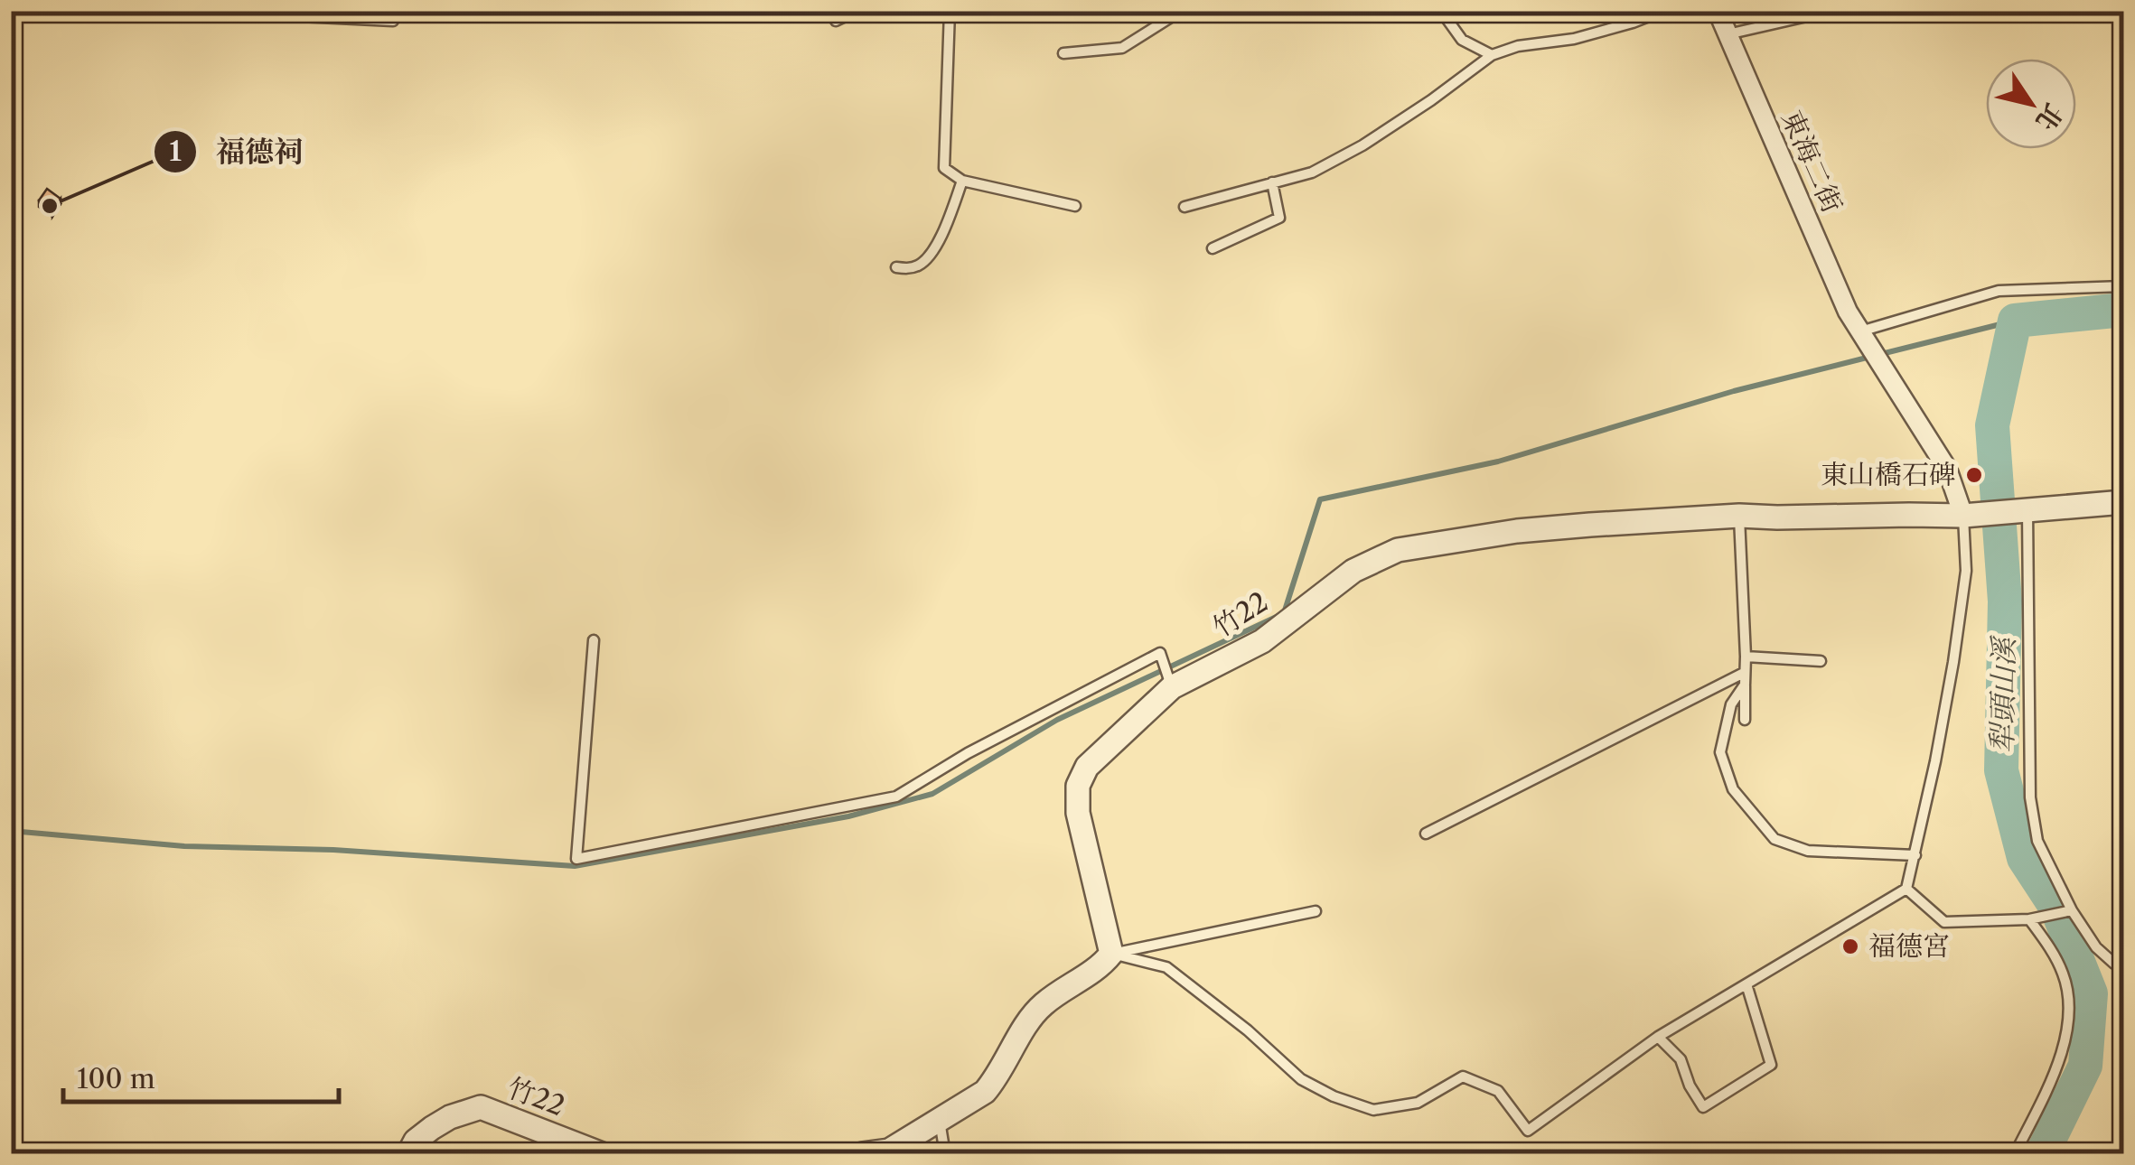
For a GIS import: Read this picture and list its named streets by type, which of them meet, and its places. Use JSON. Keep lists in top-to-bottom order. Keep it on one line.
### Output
{"streets":{"street":["東海二街","竹22"]},"crossings":[["東海二街","竹22"]],"water":["犁頭山溪"],"places":["福德祠","東山橋石碑","福德宮"],"scale_bar":"100 m","north":"bottom right"}
